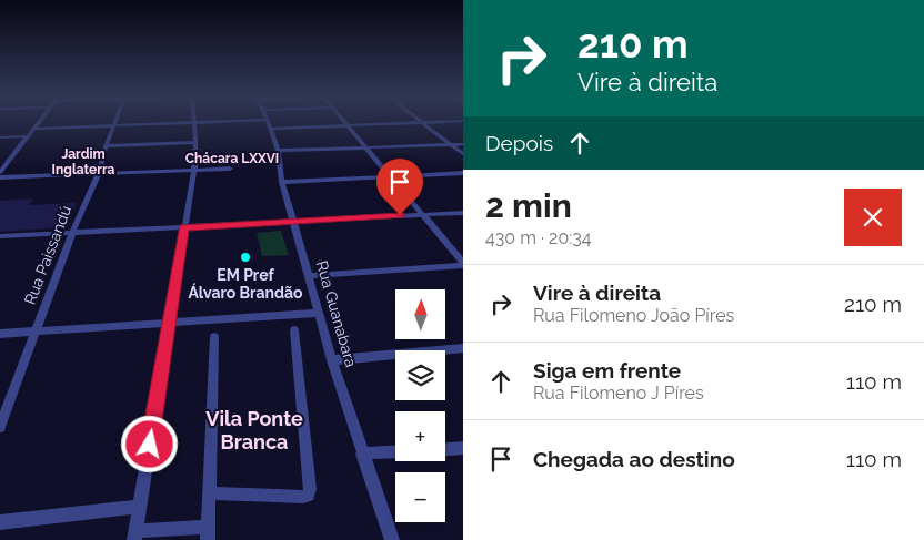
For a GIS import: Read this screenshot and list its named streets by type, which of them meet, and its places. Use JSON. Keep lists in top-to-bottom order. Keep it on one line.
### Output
{"streets":{"street":["Rua Paissandú","Rua Guanabara"]},"districts":["Jardim Inglaterra","Chácara LXXVI","Vila Ponte Branca"],"places":["EM Pref Álvaro Brandão"],"north":"top","page":{"turn":["210 m","Vire à direita"],"then":"Depois","heading":["2 min","430 m · 20:34"],"list":[{"name":"Vire à direita","note":"Rua Filomeno João Píres","value":"210 m"},{"name":"Siga em frente","note":"Rua Filomeno J Píres","value":"110 m"},{"name":"Chegada ao destino","value":"110 m"}],"map_buttons":["+","−"]}}
